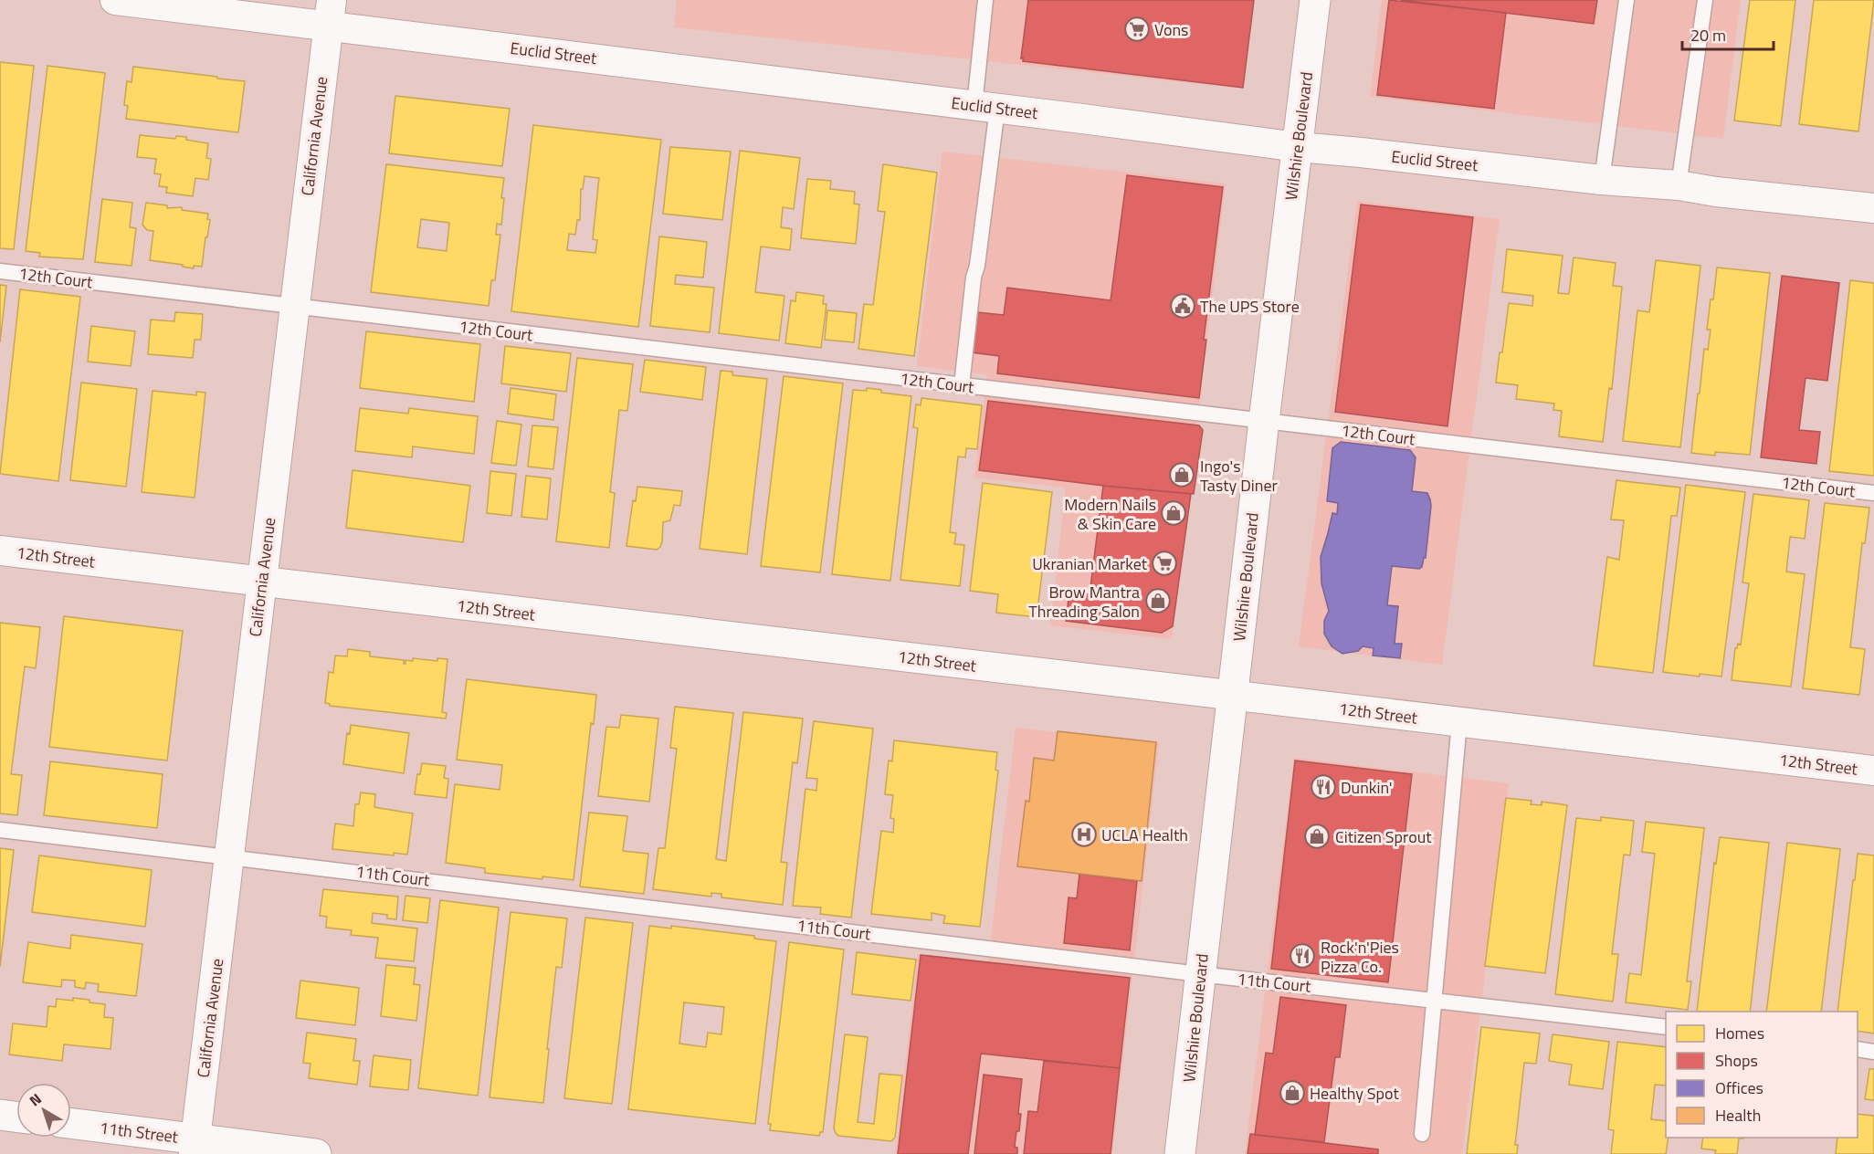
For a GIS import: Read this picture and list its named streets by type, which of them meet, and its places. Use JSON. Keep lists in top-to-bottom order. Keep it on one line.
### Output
{"streets":{"main road":["Wilshire Boulevard","11th Street"],"street":["Euclid Street","California Avenue","12th Street"],"lane":["12th Court","11th Court"]},"crossings":[["Euclid Street","California Avenue"],["Euclid Street","Wilshire Boulevard"],["California Avenue","12th Court"],["California Avenue","12th Street"],["California Avenue","11th Court"],["California Avenue","11th Street"],["Wilshire Boulevard","12th Court"],["Wilshire Boulevard","12th Street"],["Wilshire Boulevard","11th Court"]],"places":{"supermarket":["Vons","Ukranian Market"],"public building":["The UPS Store"],"shop":["Ingo's Tasty Diner","Modern Nails & Skin Care","Brow Mantra Threading Salon","Citizen Sprout","Healthy Spot"],"restaurant":["Dunkin'","Rock'n'Pies Pizza Co."],"hospital":["UCLA Health"]},"legend":["Homes","Shops","Offices","Health"],"scale_bar":"20 m","north":"top left"}
